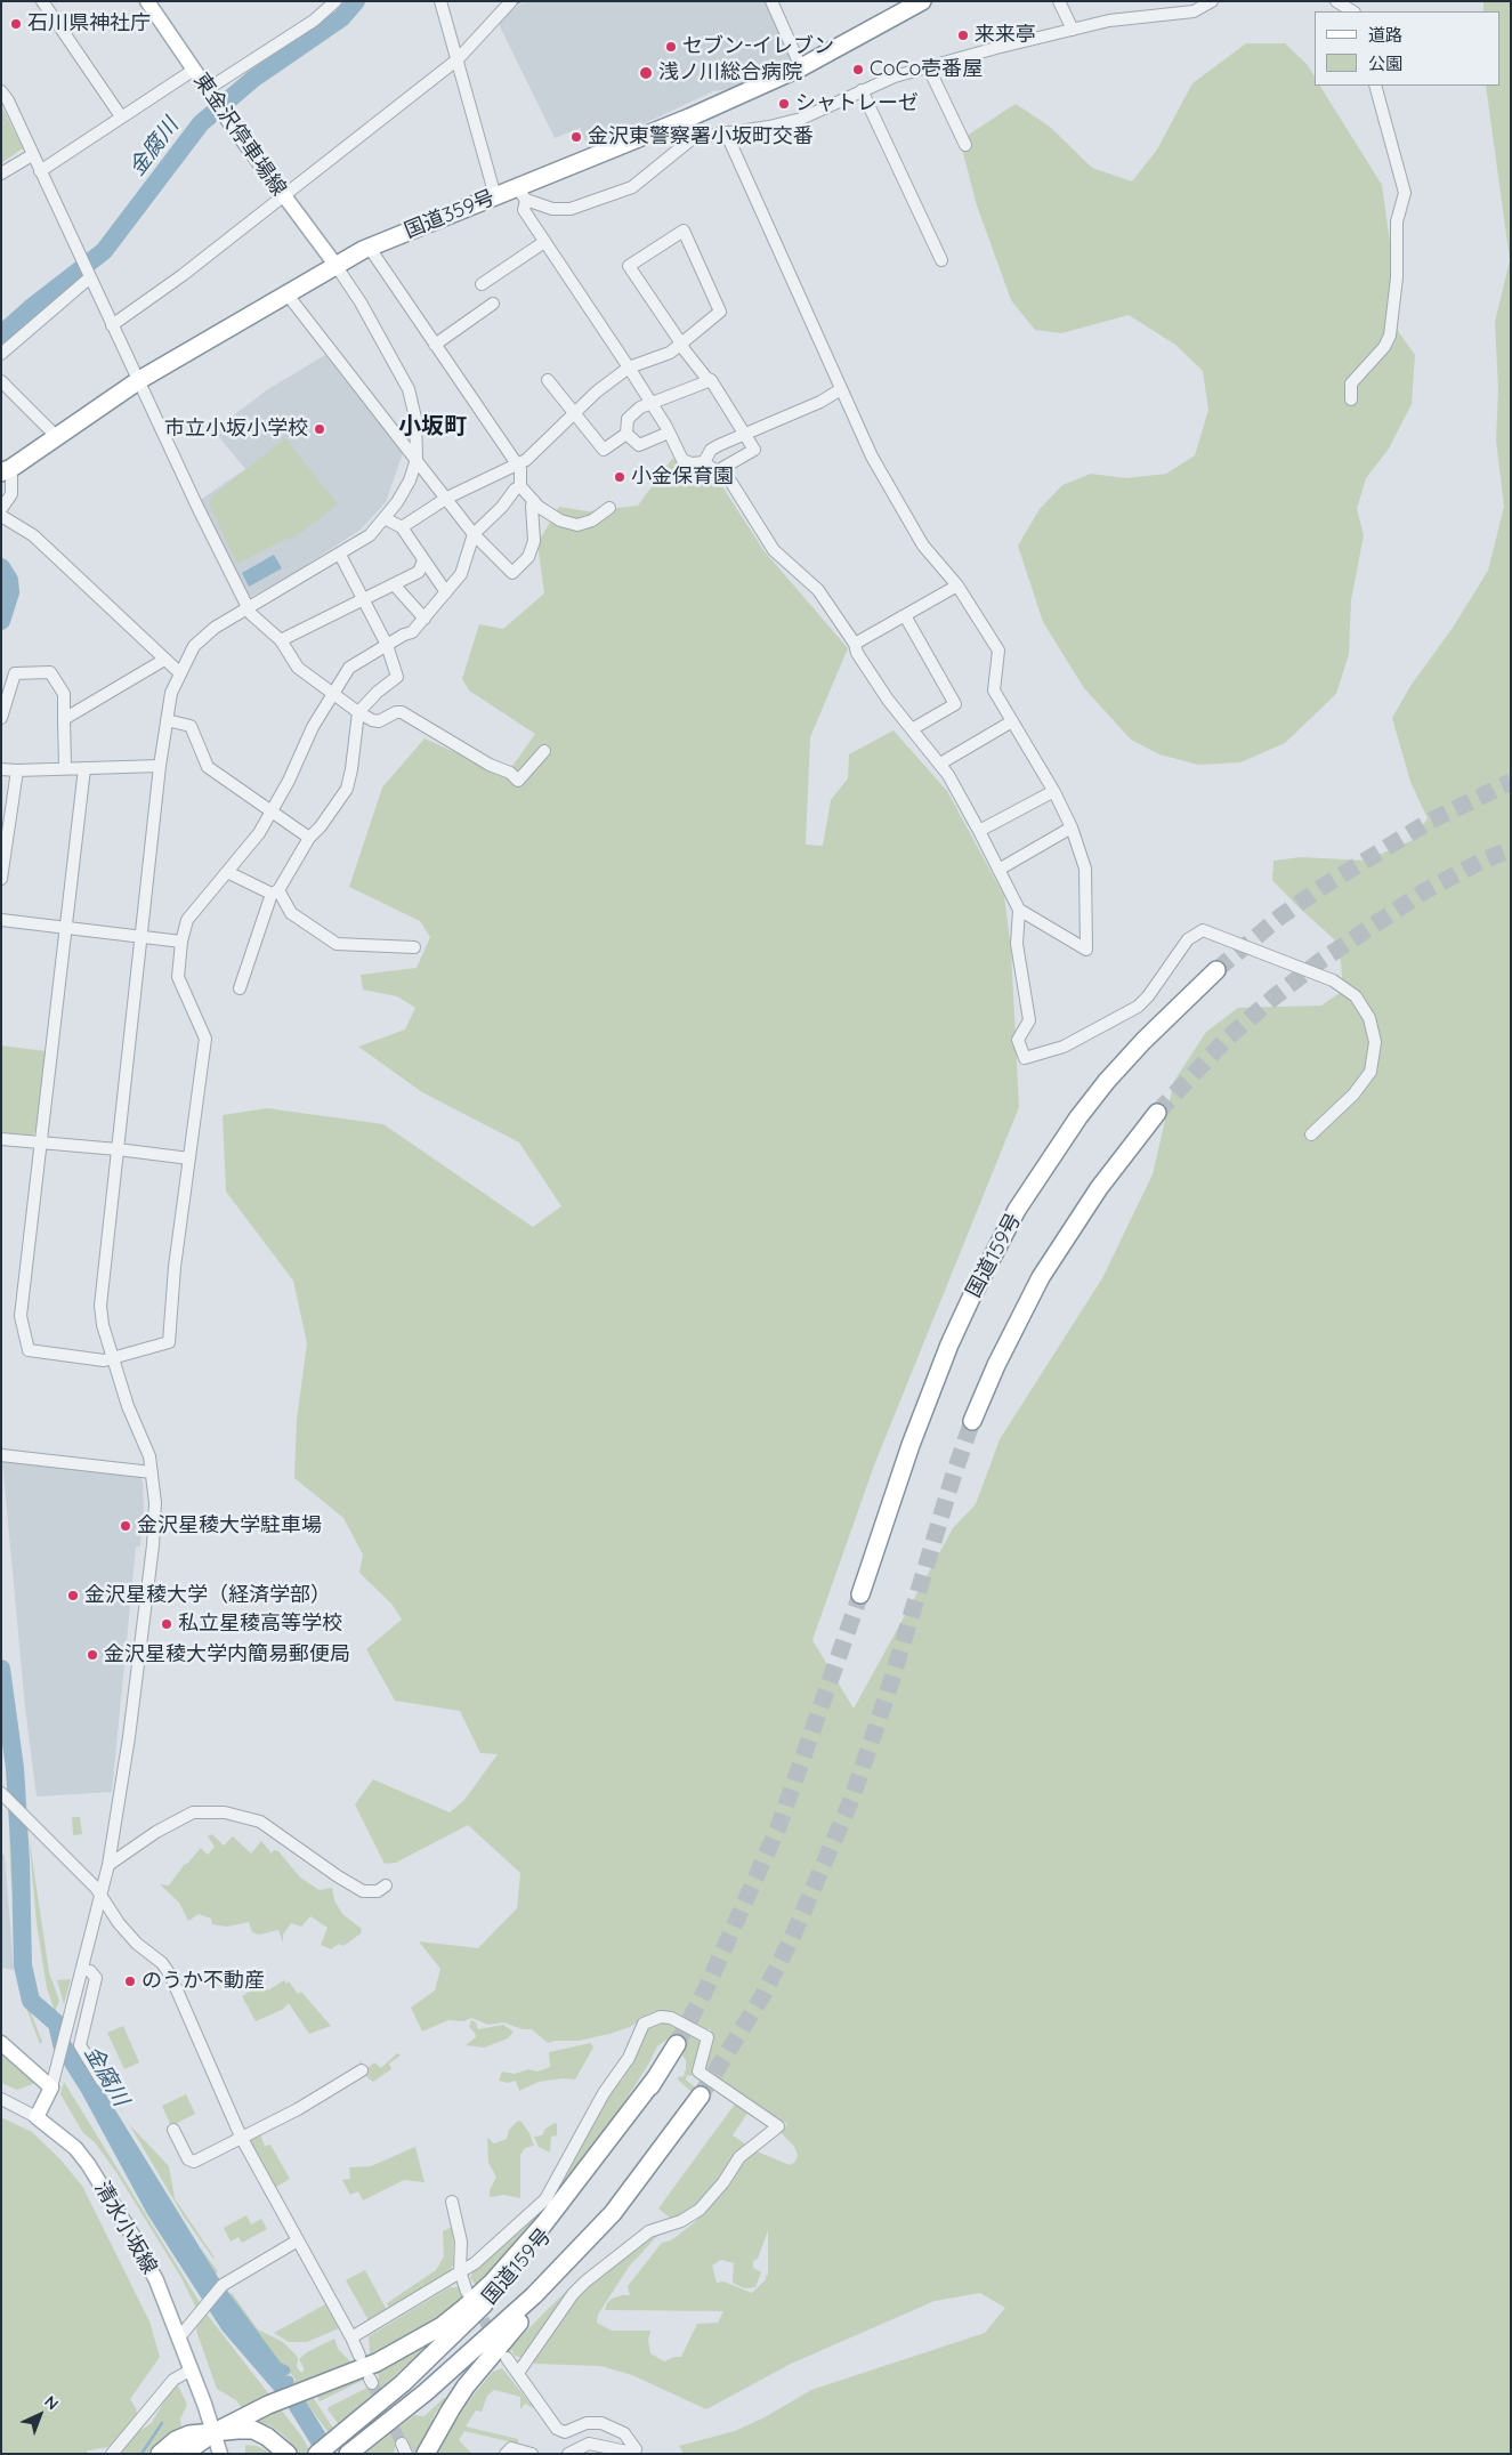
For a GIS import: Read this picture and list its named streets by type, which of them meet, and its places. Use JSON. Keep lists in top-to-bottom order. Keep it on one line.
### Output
{"streets":{"highway":["国道359号","国道159号"],"main road":["東金沢停車場線","清水小坂線"]},"crossings":[["東金沢停車場線","国道359号"]],"districts":["小坂町"],"water":["金腐川"],"places":["石川県神社庁","来来亭","セブン-イレブン","CoCo壱番屋","浅ノ川総合病院","シャトレーゼ","金沢東警察署小坂町交番","市立小坂小学校","小金保育園","金沢星稜大学駐車場","金沢星稜大学（経済学部）","私立星稜高等学校","金沢星稜大学内簡易郵便局","のうか不動産"],"legend":["道路","公園"],"north":"top right"}
